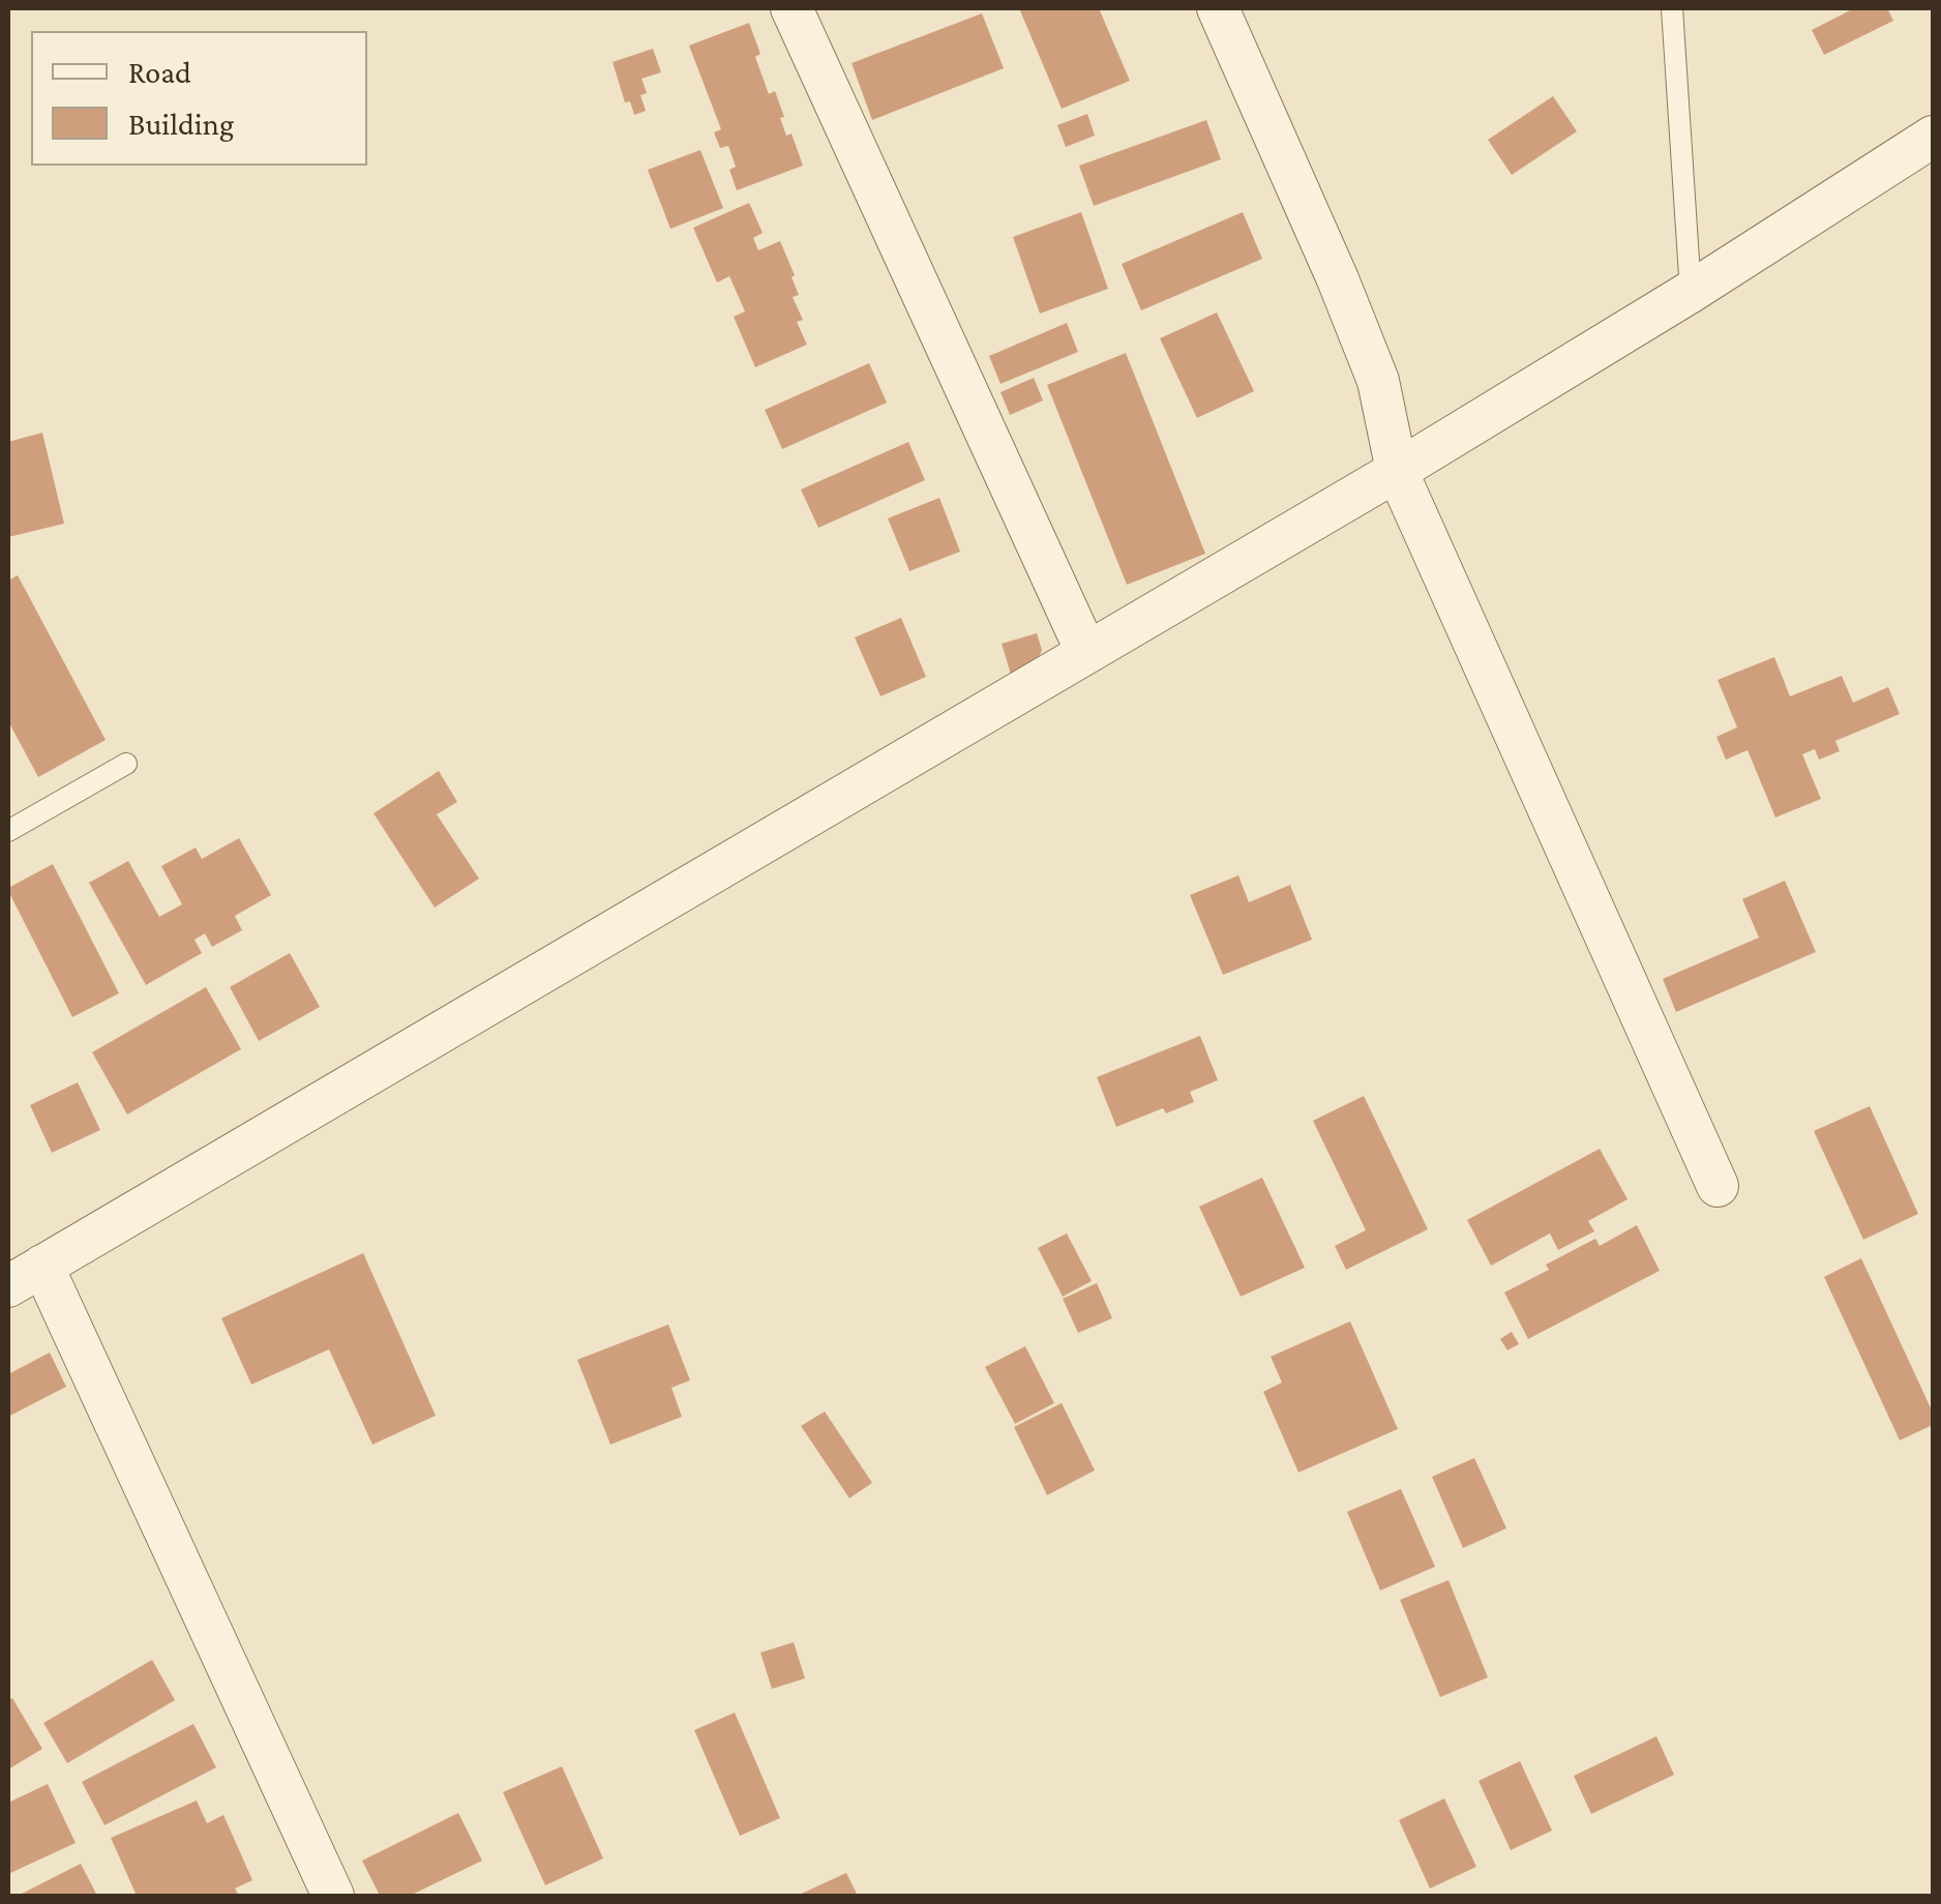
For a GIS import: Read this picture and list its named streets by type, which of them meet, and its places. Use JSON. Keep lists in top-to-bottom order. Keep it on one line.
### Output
{"legend":["Road","Building"]}
